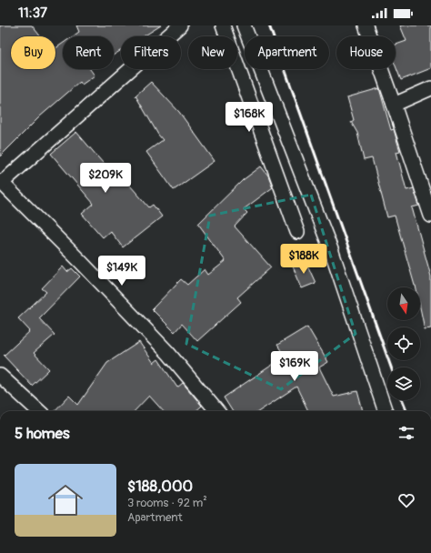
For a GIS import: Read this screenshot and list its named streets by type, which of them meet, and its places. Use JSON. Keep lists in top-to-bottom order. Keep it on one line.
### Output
{"north":"bottom","page":{"status":"11:37","chip":["Buy","Rent","Filters","New","Apartment","House"],"price":["$168K","$209K","$188K","$149K","$169K"],"heading":"5 homes","list":[{"name":"$188,000","note":"3 rooms · 92 m² · Apartment"}]}}
